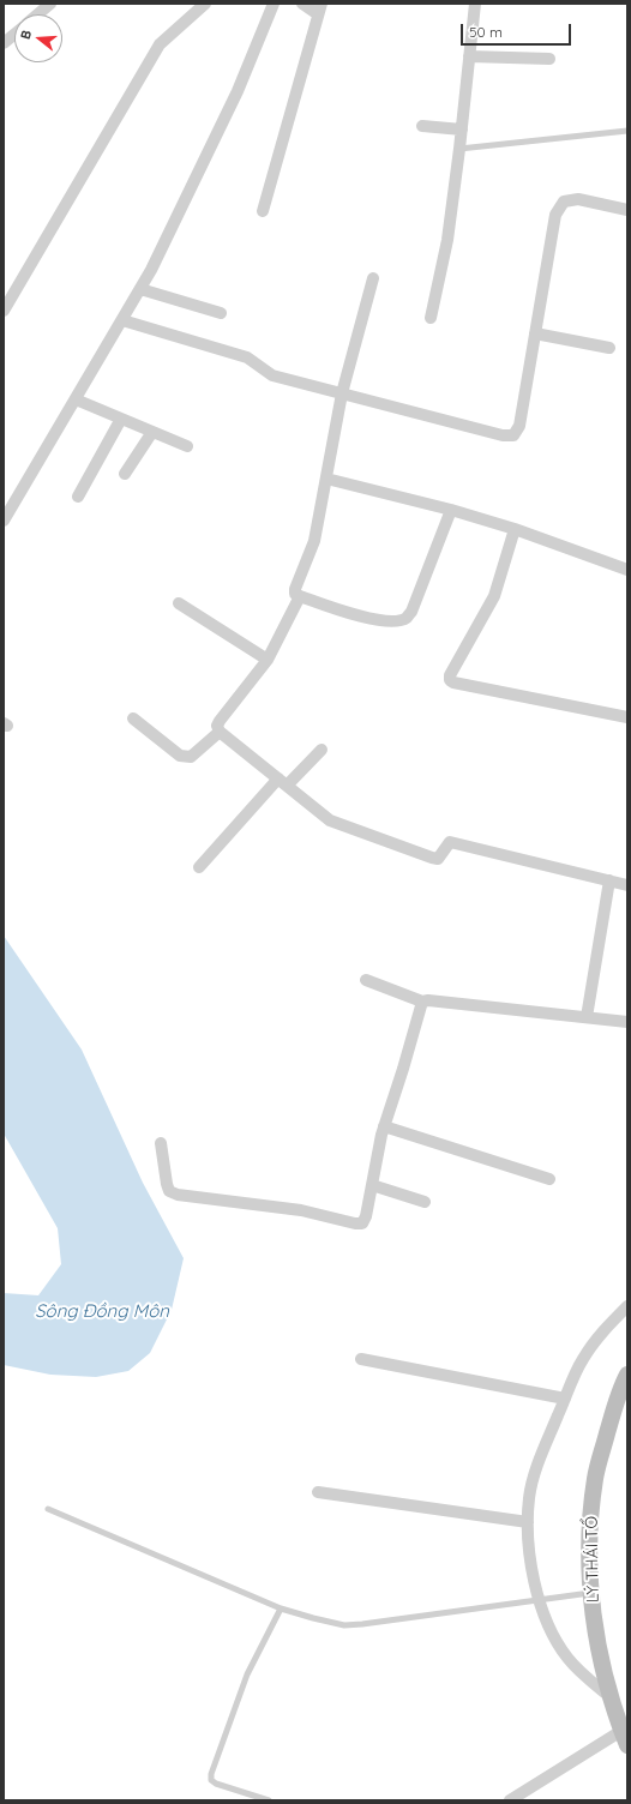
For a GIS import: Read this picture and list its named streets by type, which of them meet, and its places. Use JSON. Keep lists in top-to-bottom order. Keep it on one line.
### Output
{"streets":{"main road":["LÝ THÁI TỔ"]},"water":["Sông Đồng Môn"],"scale_bar":"50 m","north":"left"}
